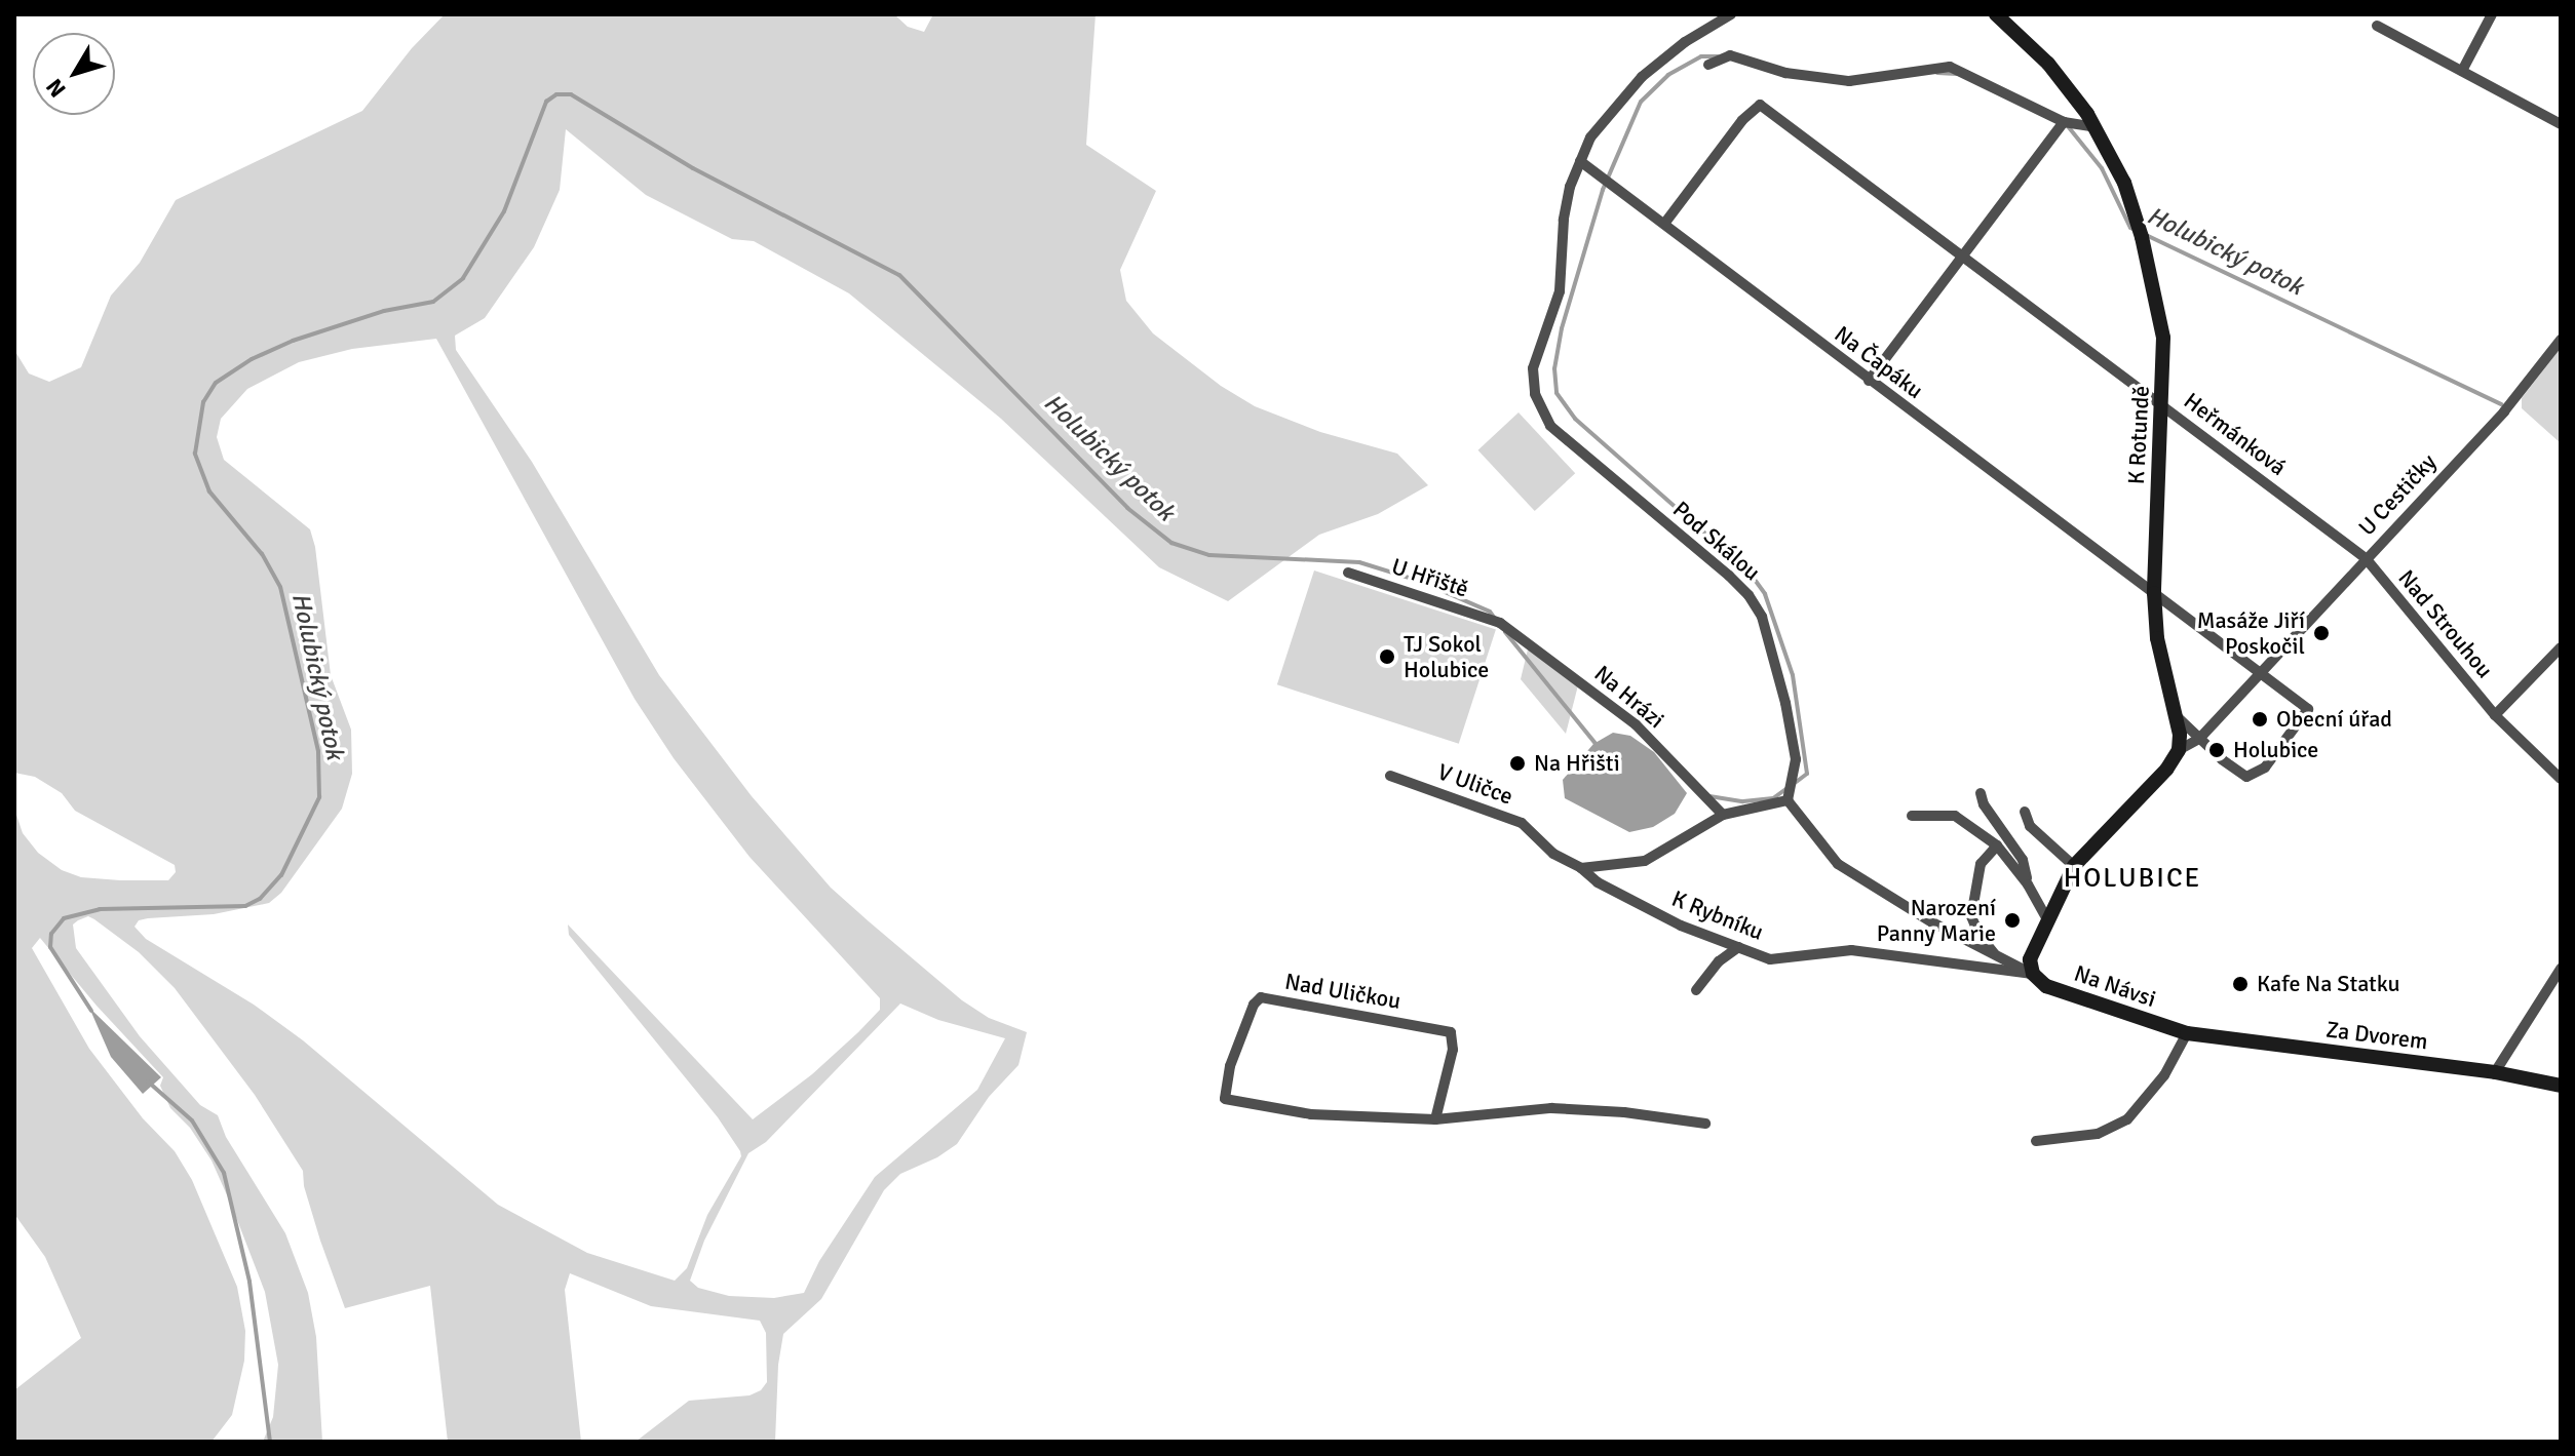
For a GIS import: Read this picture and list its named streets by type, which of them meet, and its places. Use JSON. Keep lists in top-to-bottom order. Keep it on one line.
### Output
{"streets":{"street":["Na Čapáku","Heřmánková","K Rotundě","U Cestičky","Pod Skálou","U Hřiště","Nad Strouhou","Na Hrázi","V Uličce","K Rybníku","Na Návsi","Nad Uličkou","Za Dvorem"]},"crossings":[["Na Čapáku","Heřmánková"],["Na Čapáku","K Rotundě"],["Na Čapáku","U Cestičky"],["Na Čapáku","Pod Skálou"],["Heřmánková","K Rotundě"],["Heřmánková","U Cestičky"],["Heřmánková","Nad Strouhou"],["K Rotundě","U Cestičky"],["U Cestičky","Nad Strouhou"],["Pod Skálou","Na Návsi"],["U Hřiště","Na Hrázi"],["V Uličce","K Rybníku"],["K Rybníku","Na Návsi"],["Na Návsi","Za Dvorem"]],"districts":["HOLUBICE"],"water":["Holubický potok"],"places":["Masáže Jiří Poskočil","TJ Sokol Holubice","Obecní úřad","Holubice","Na Hřišti","Narození Panny Marie","Kafe Na Statku"],"north":"bottom left"}
